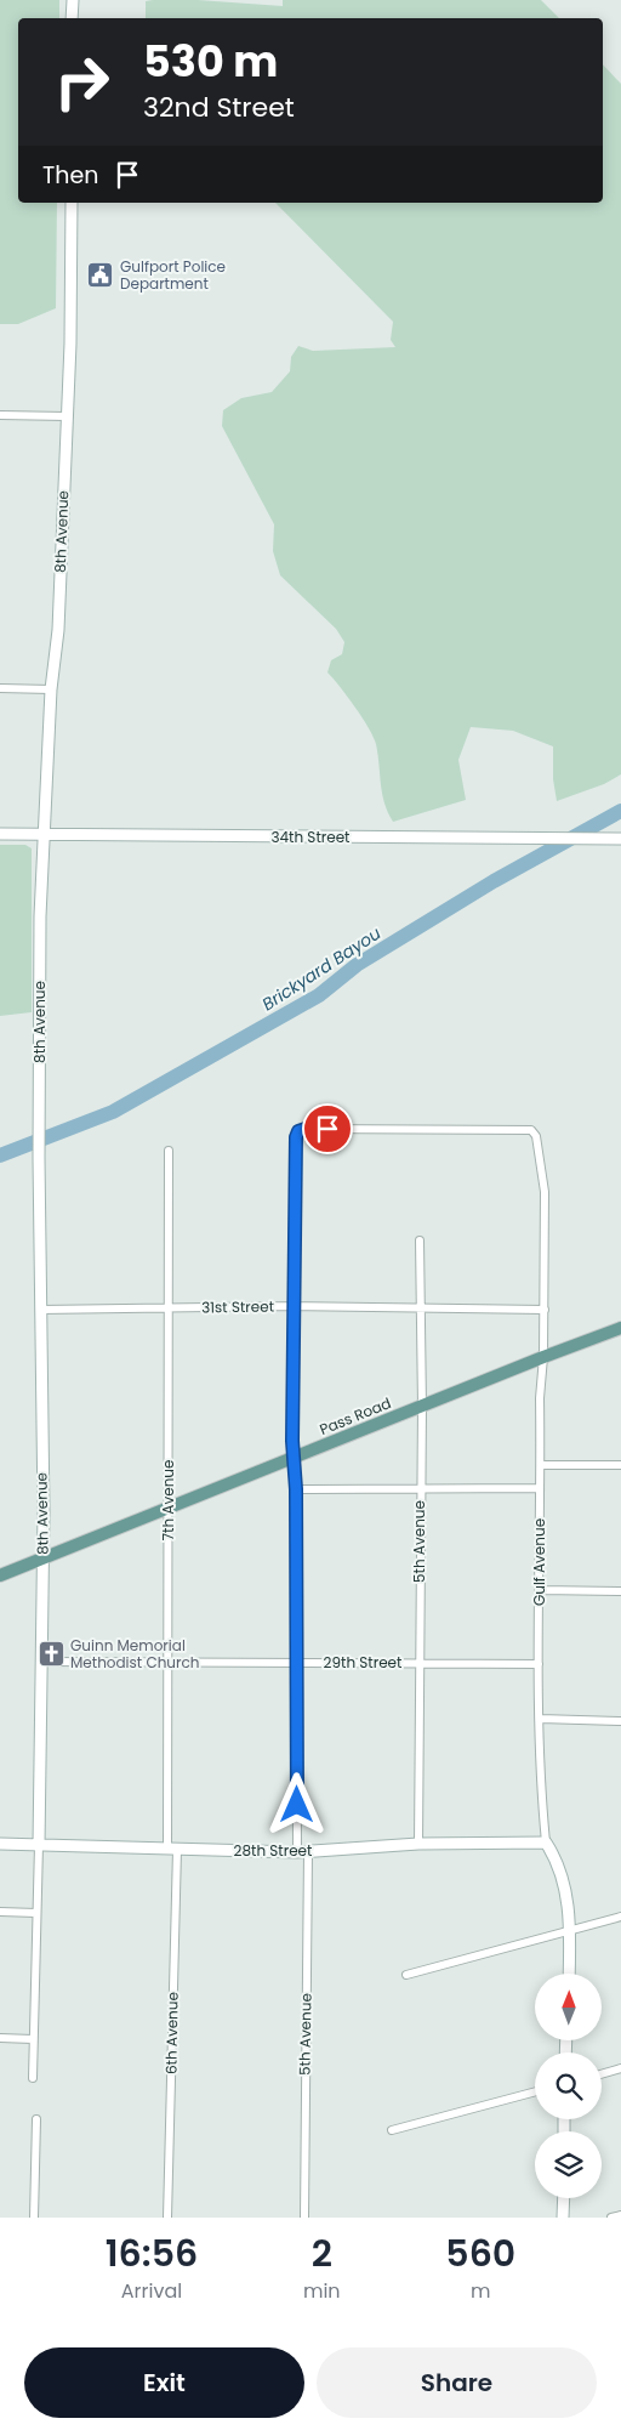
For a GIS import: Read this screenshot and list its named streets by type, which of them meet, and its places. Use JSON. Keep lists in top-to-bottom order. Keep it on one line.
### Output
{"streets":{"main road":["Pass Road"],"street":["8th Avenue","34th Street","31st Street","7th Avenue","5th Avenue","Gulf Avenue","29th Street","28th Street","6th Avenue"]},"crossings":[["8th Avenue","34th Street"],["8th Avenue","31st Street"],["8th Avenue","Pass Road"],["8th Avenue","29th Street"],["8th Avenue","28th Street"],["31st Street","7th Avenue"],["31st Street","5th Avenue"],["31st Street","Gulf Avenue"],["Pass Road","7th Avenue"],["Pass Road","5th Avenue"],["Pass Road","Gulf Avenue"],["7th Avenue","29th Street"],["7th Avenue","28th Street"],["7th Avenue","6th Avenue"],["5th Avenue","29th Street"],["5th Avenue","28th Street"],["Gulf Avenue","29th Street"],["Gulf Avenue","28th Street"],["28th Street","6th Avenue"]],"water":["Brickyard Bayou"],"places":{"public building":["Gulfport Police Department"],"church":["Guinn Memorial Methodist Church"]},"north":"top","page":{"turn":["530 m","32nd Street"],"then":"Then","eta":["16:56","Arrival","2","min","560","m"],"buttons":["Exit","Share"]}}
